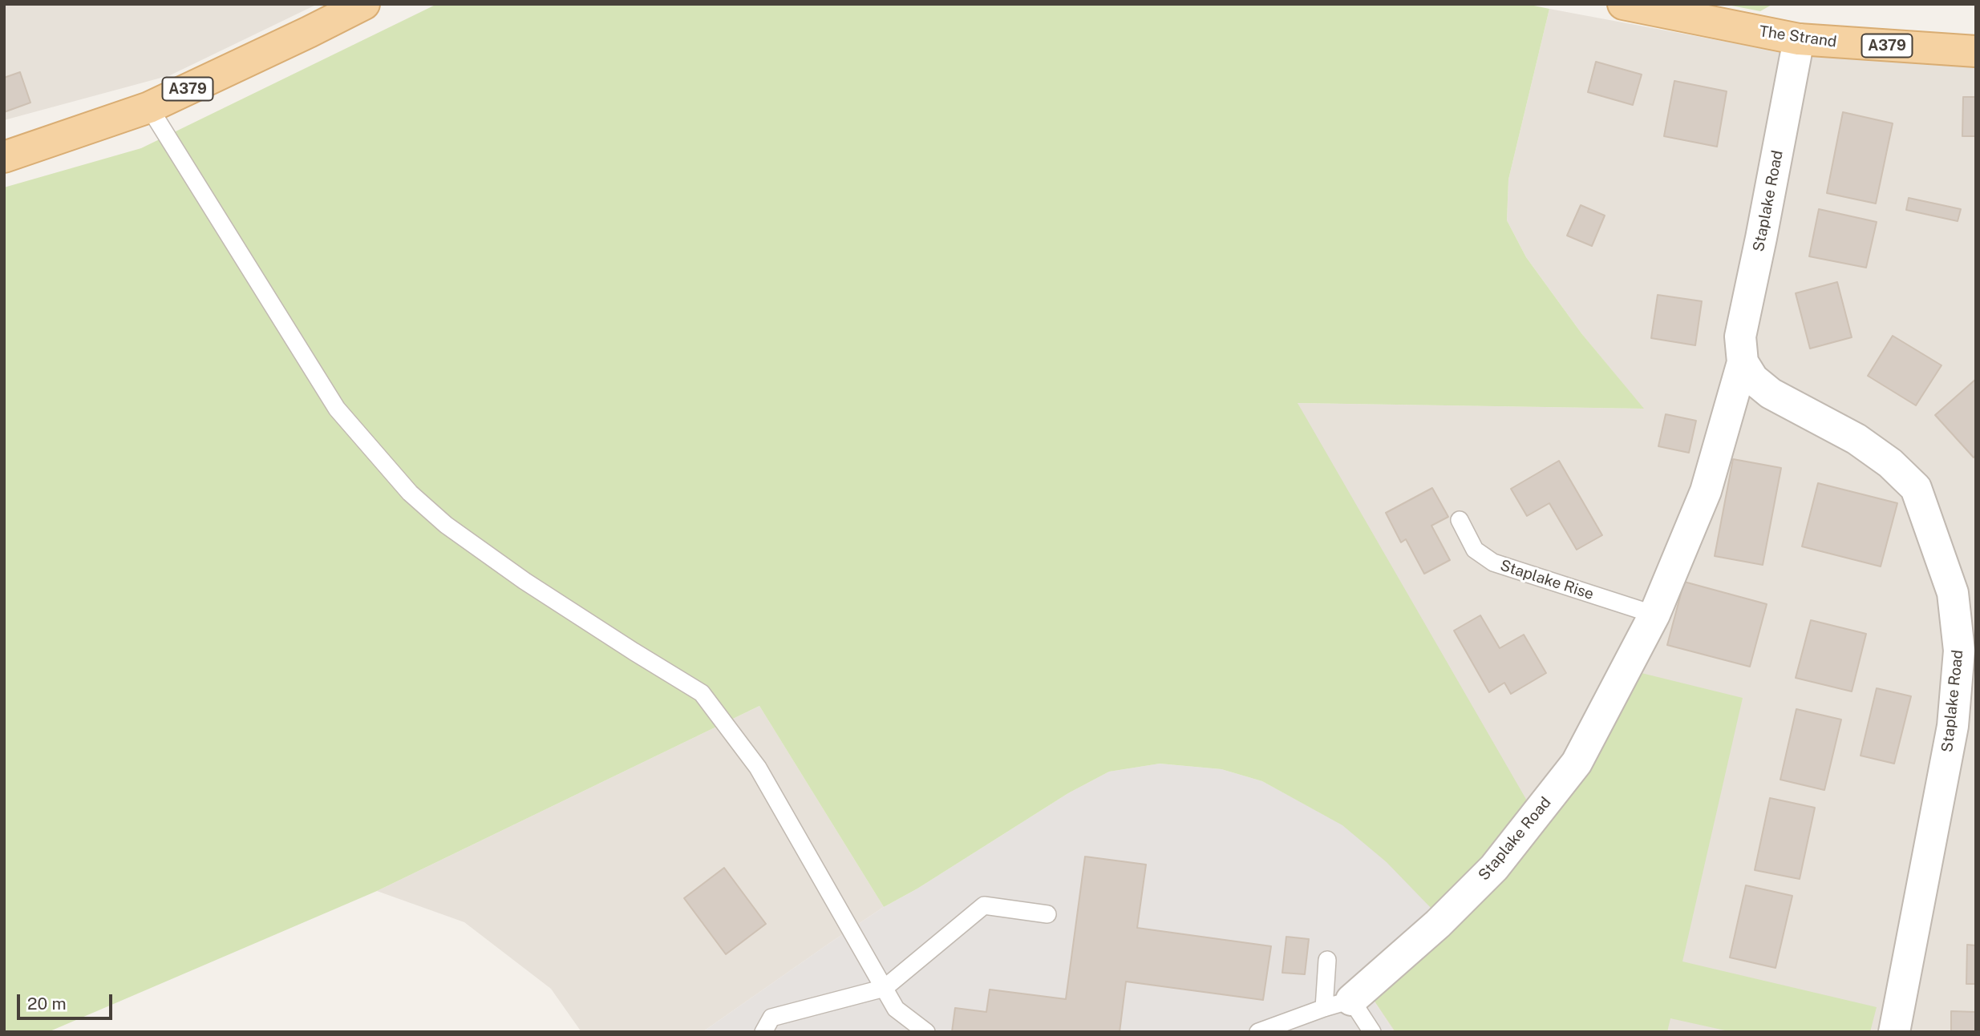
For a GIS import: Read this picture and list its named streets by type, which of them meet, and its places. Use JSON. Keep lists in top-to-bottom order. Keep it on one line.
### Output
{"streets":{"main road":["The Strand","A379"],"street":["Staplake Road"],"lane":["Staplake Rise"]},"crossings":[["The Strand","Staplake Road"],["Staplake Road","Staplake Rise"]],"scale_bar":"20 m"}
